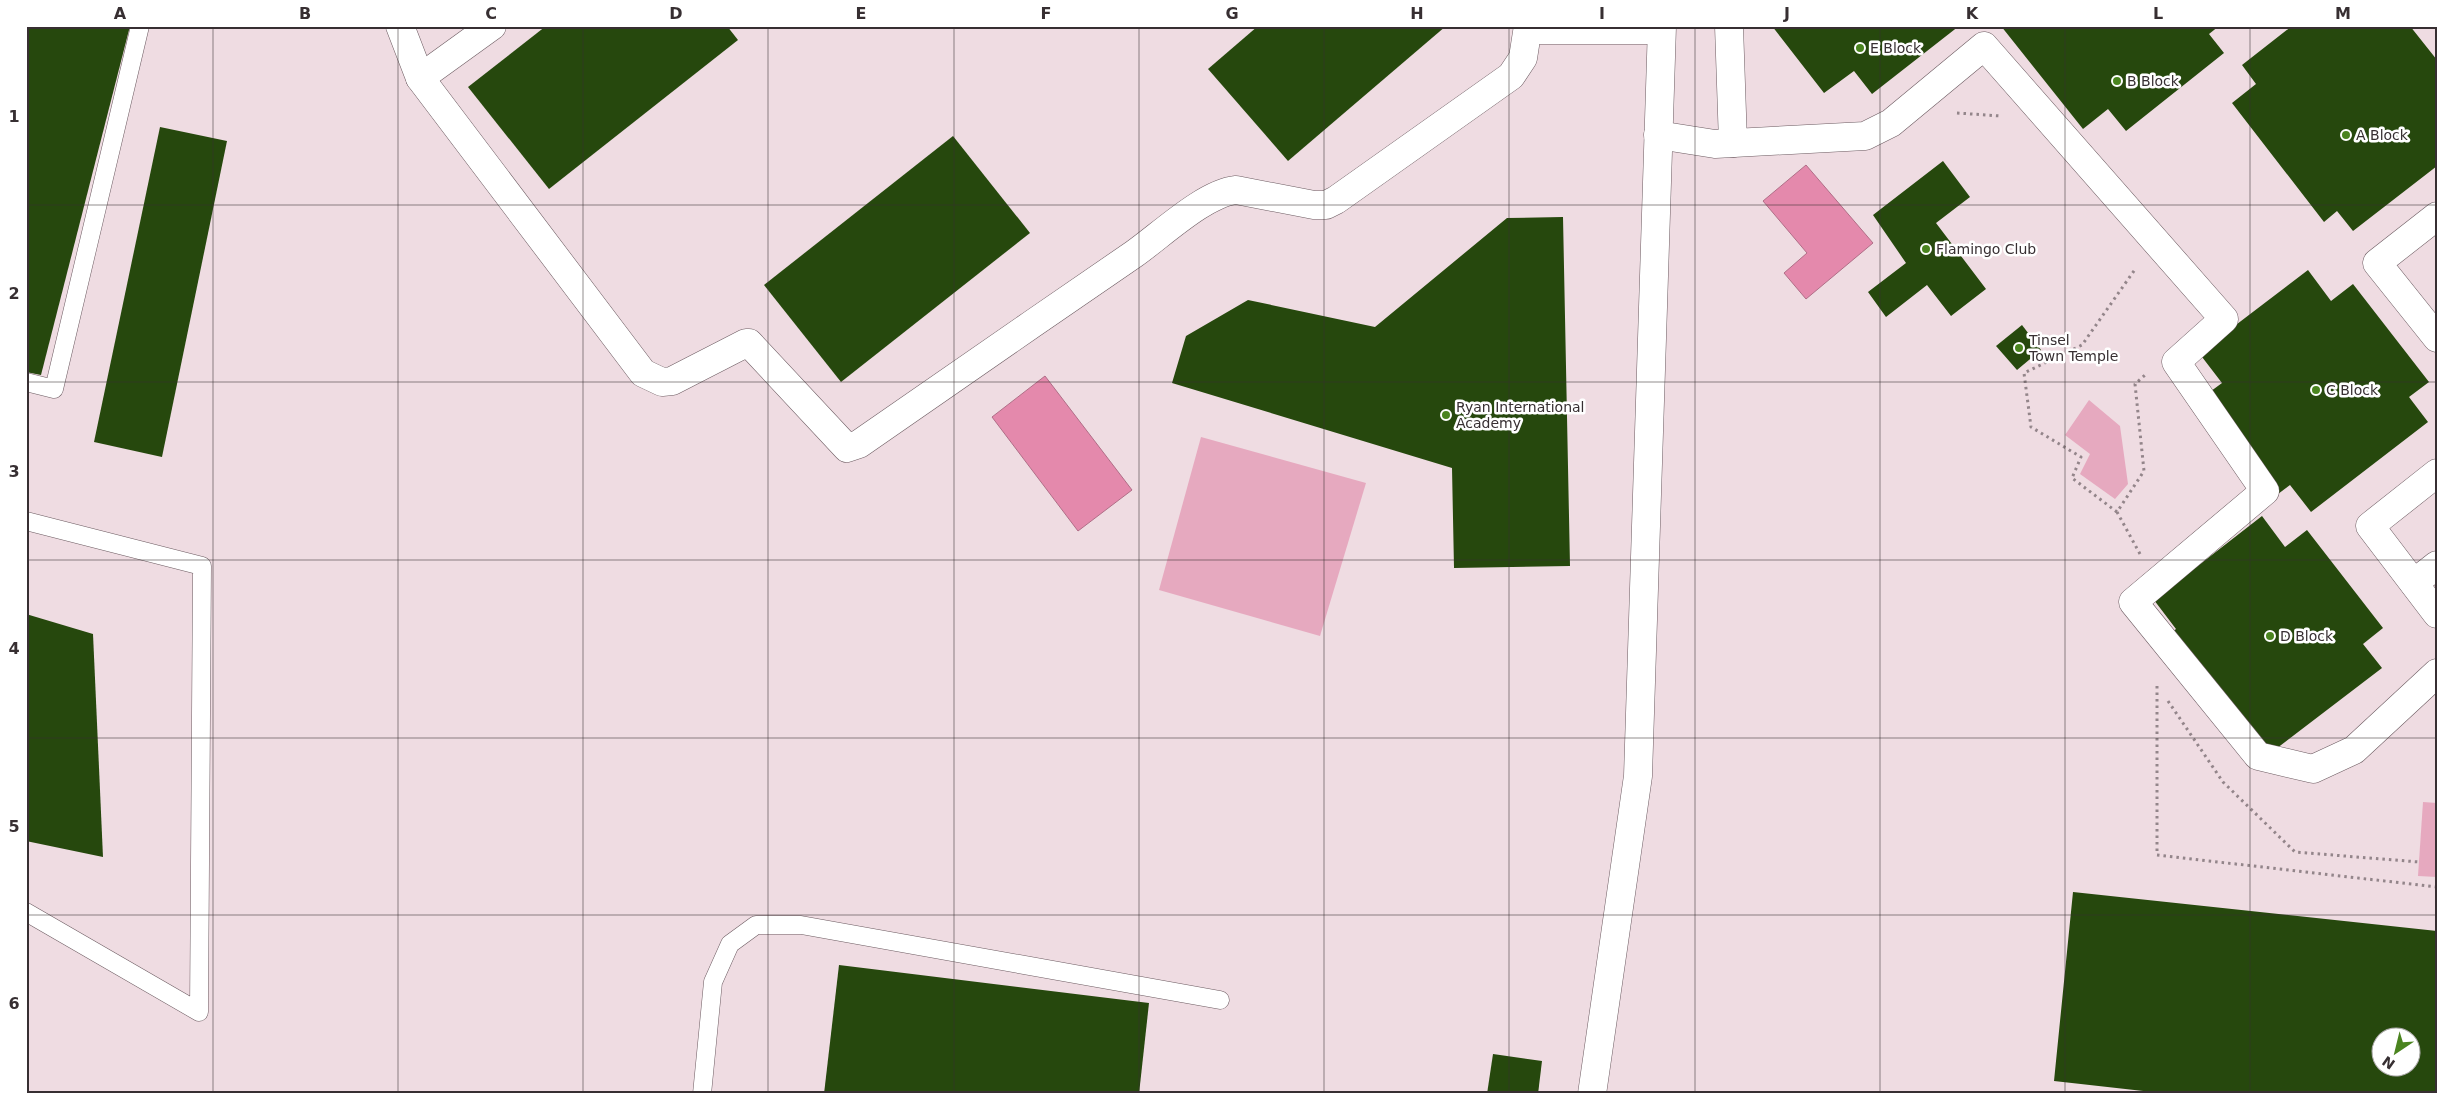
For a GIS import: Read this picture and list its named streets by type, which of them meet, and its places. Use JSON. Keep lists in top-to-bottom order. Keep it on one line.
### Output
{"places":["E Block","B Block","A Block","Flamingo Club","Tinsel Town Temple","C Block","Ryan International Academy","D Block"],"north":"bottom left","grid":{"columns":["A","B","C","D","E","F","G","H","I","J","K","L","M"],"rows":["1","2","3","4","5","6"]}}
